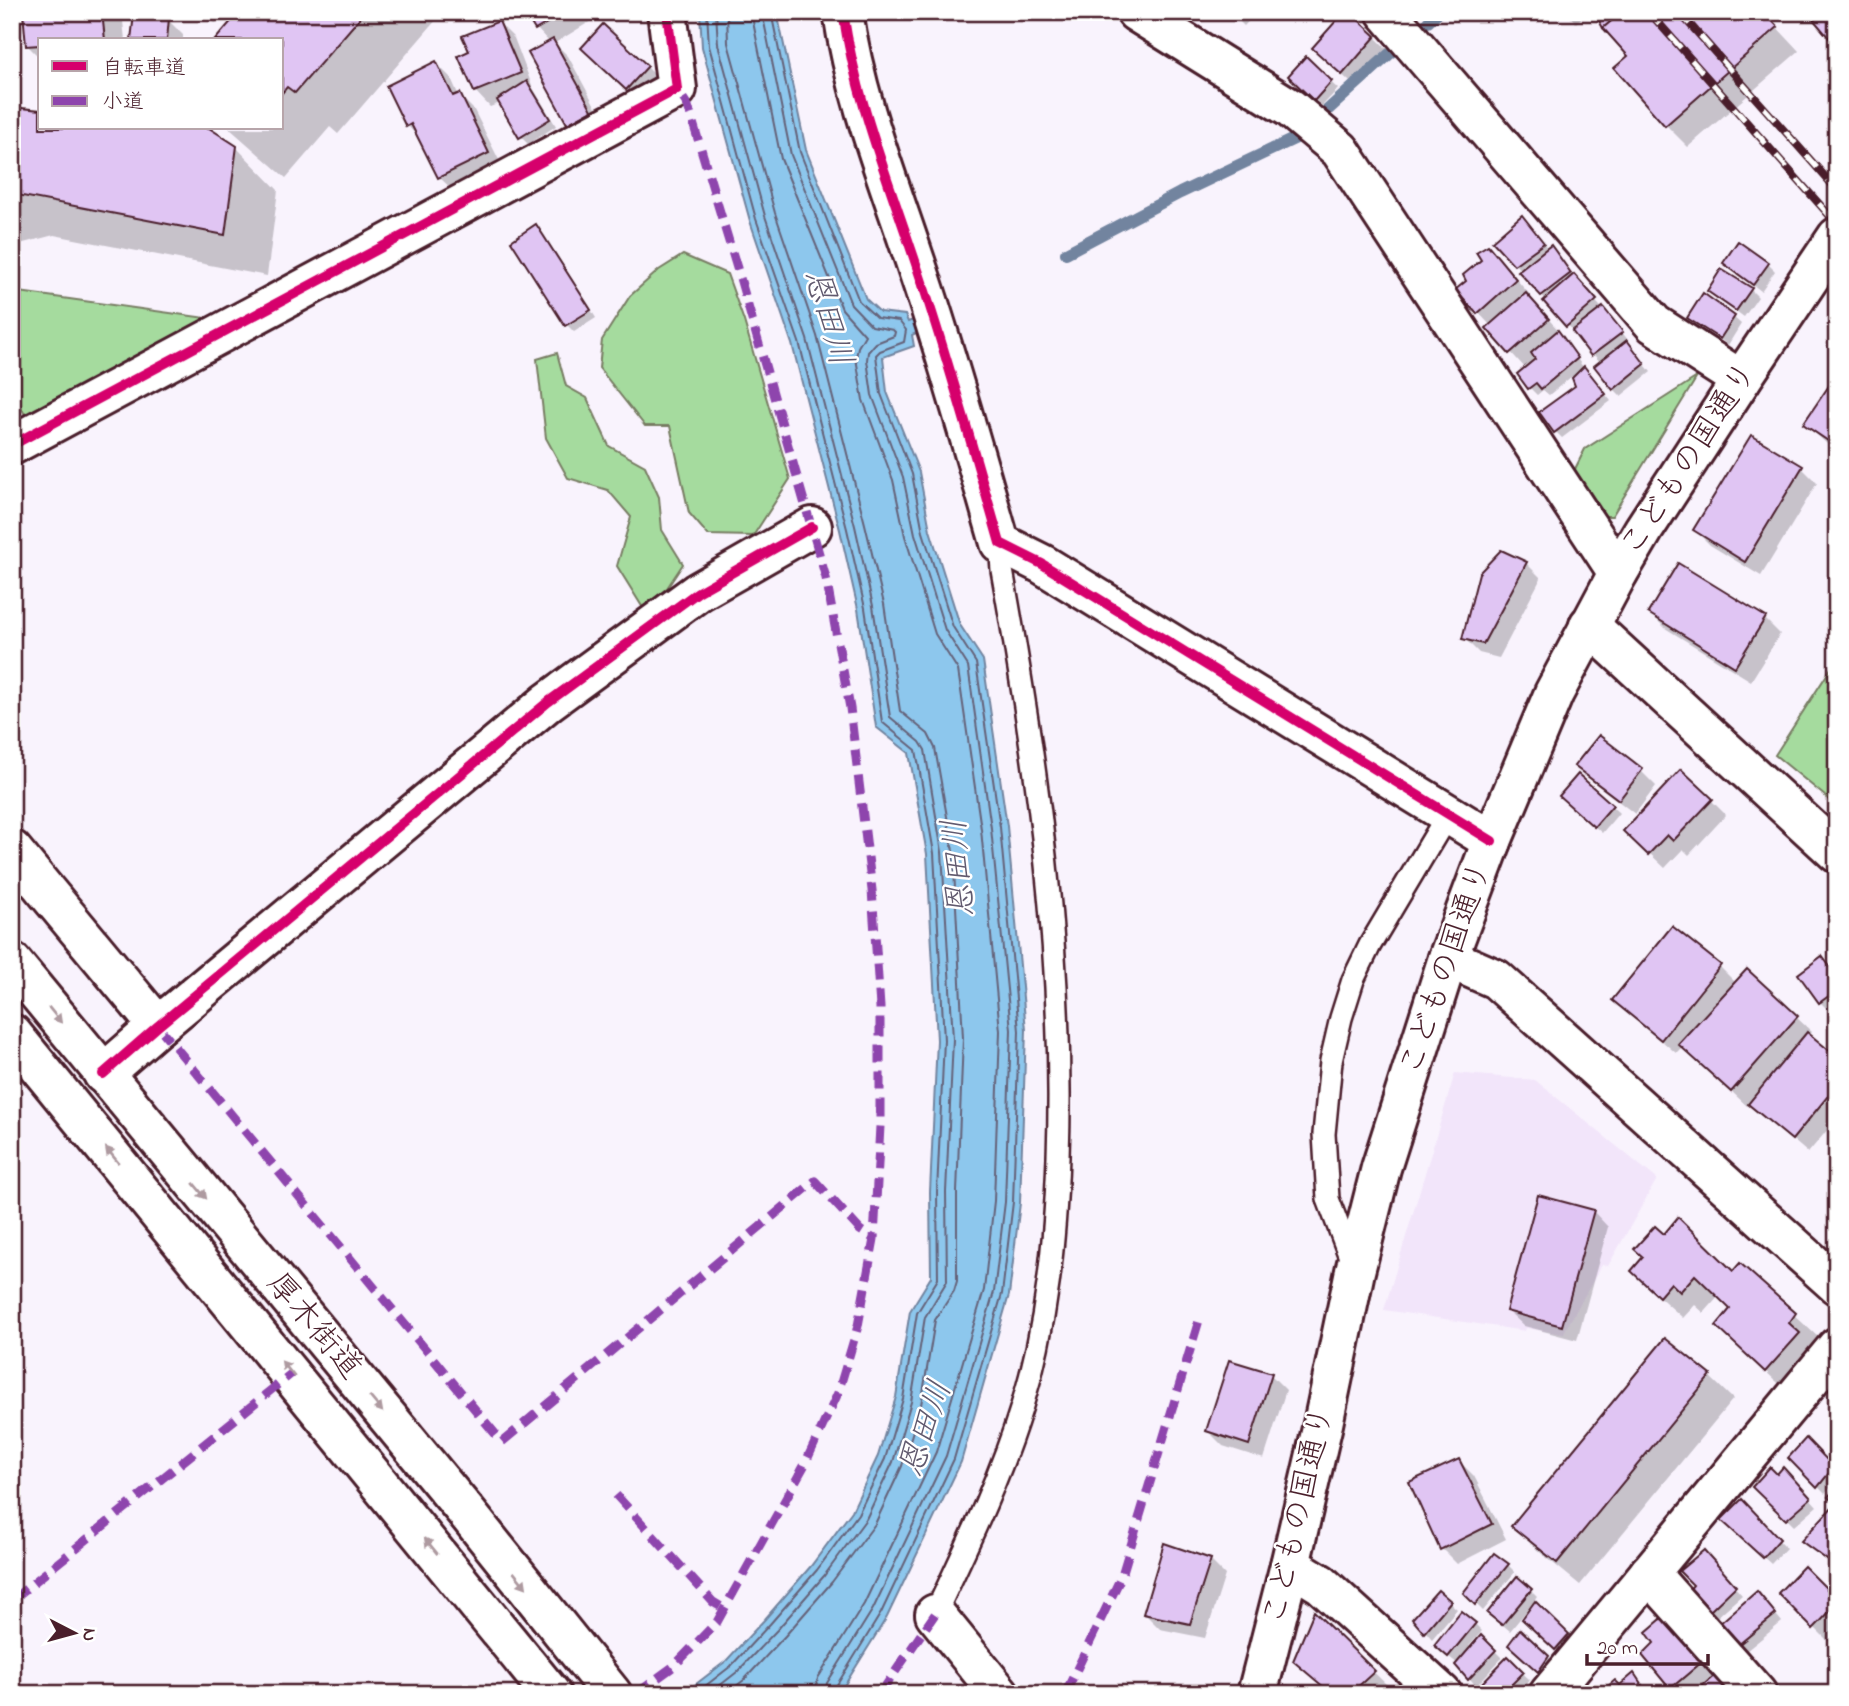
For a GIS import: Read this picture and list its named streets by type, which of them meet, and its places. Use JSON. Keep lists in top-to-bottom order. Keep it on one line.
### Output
{"streets":{"main road":["こどもの国通り","厚木街道"]},"water":["恩田川"],"legend":["自転車道","小道"],"scale_bar":"20 m","north":"right"}
